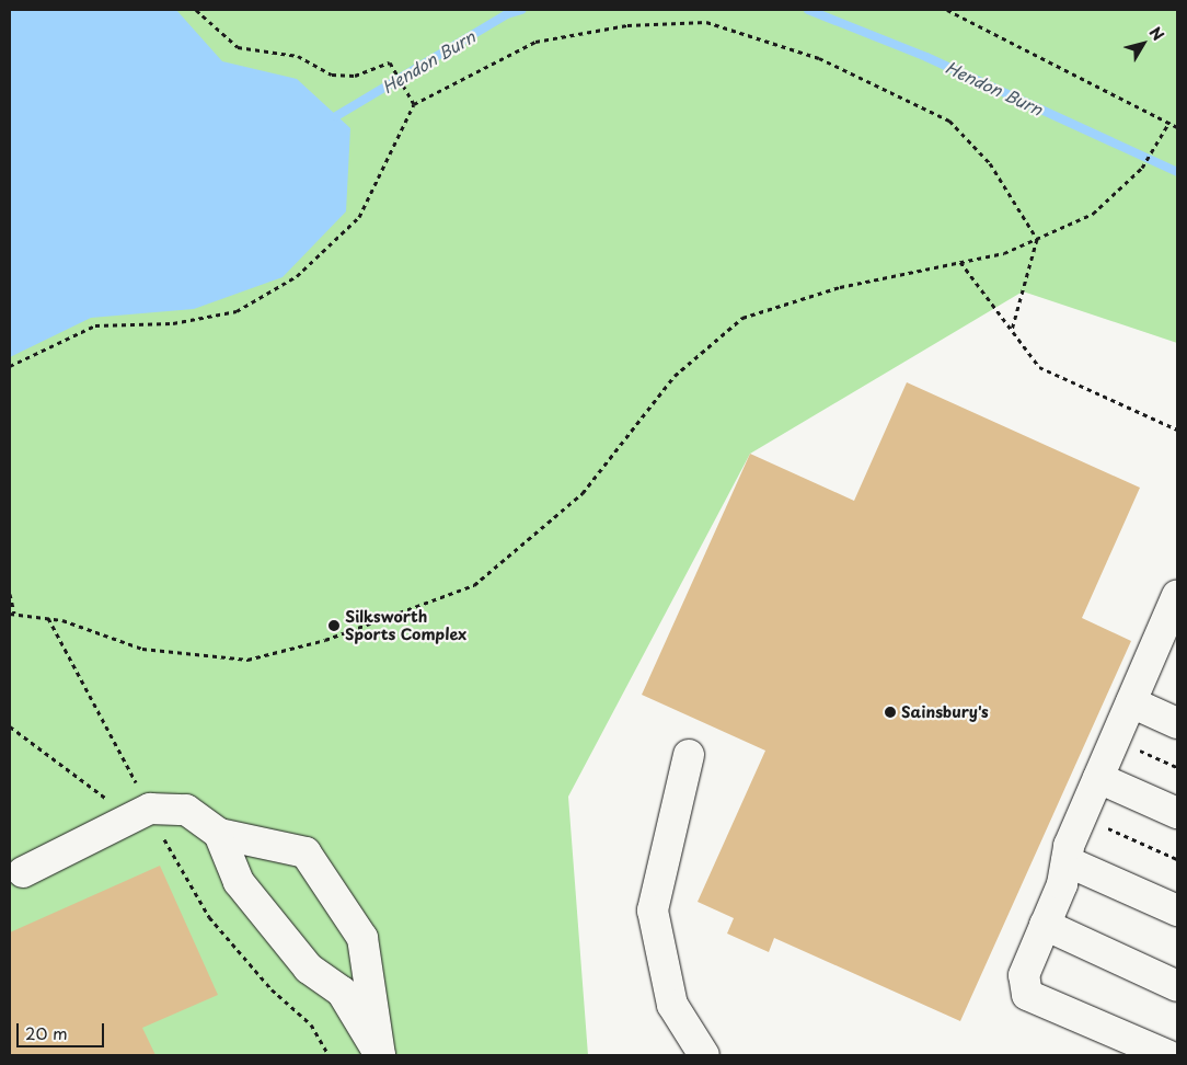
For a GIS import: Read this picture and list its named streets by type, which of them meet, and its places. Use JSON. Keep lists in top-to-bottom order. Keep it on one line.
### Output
{"water":["Hendon Burn"],"places":["Silksworth Sports Complex","Sainsbury's"],"scale_bar":"20 m","north":"top right"}
